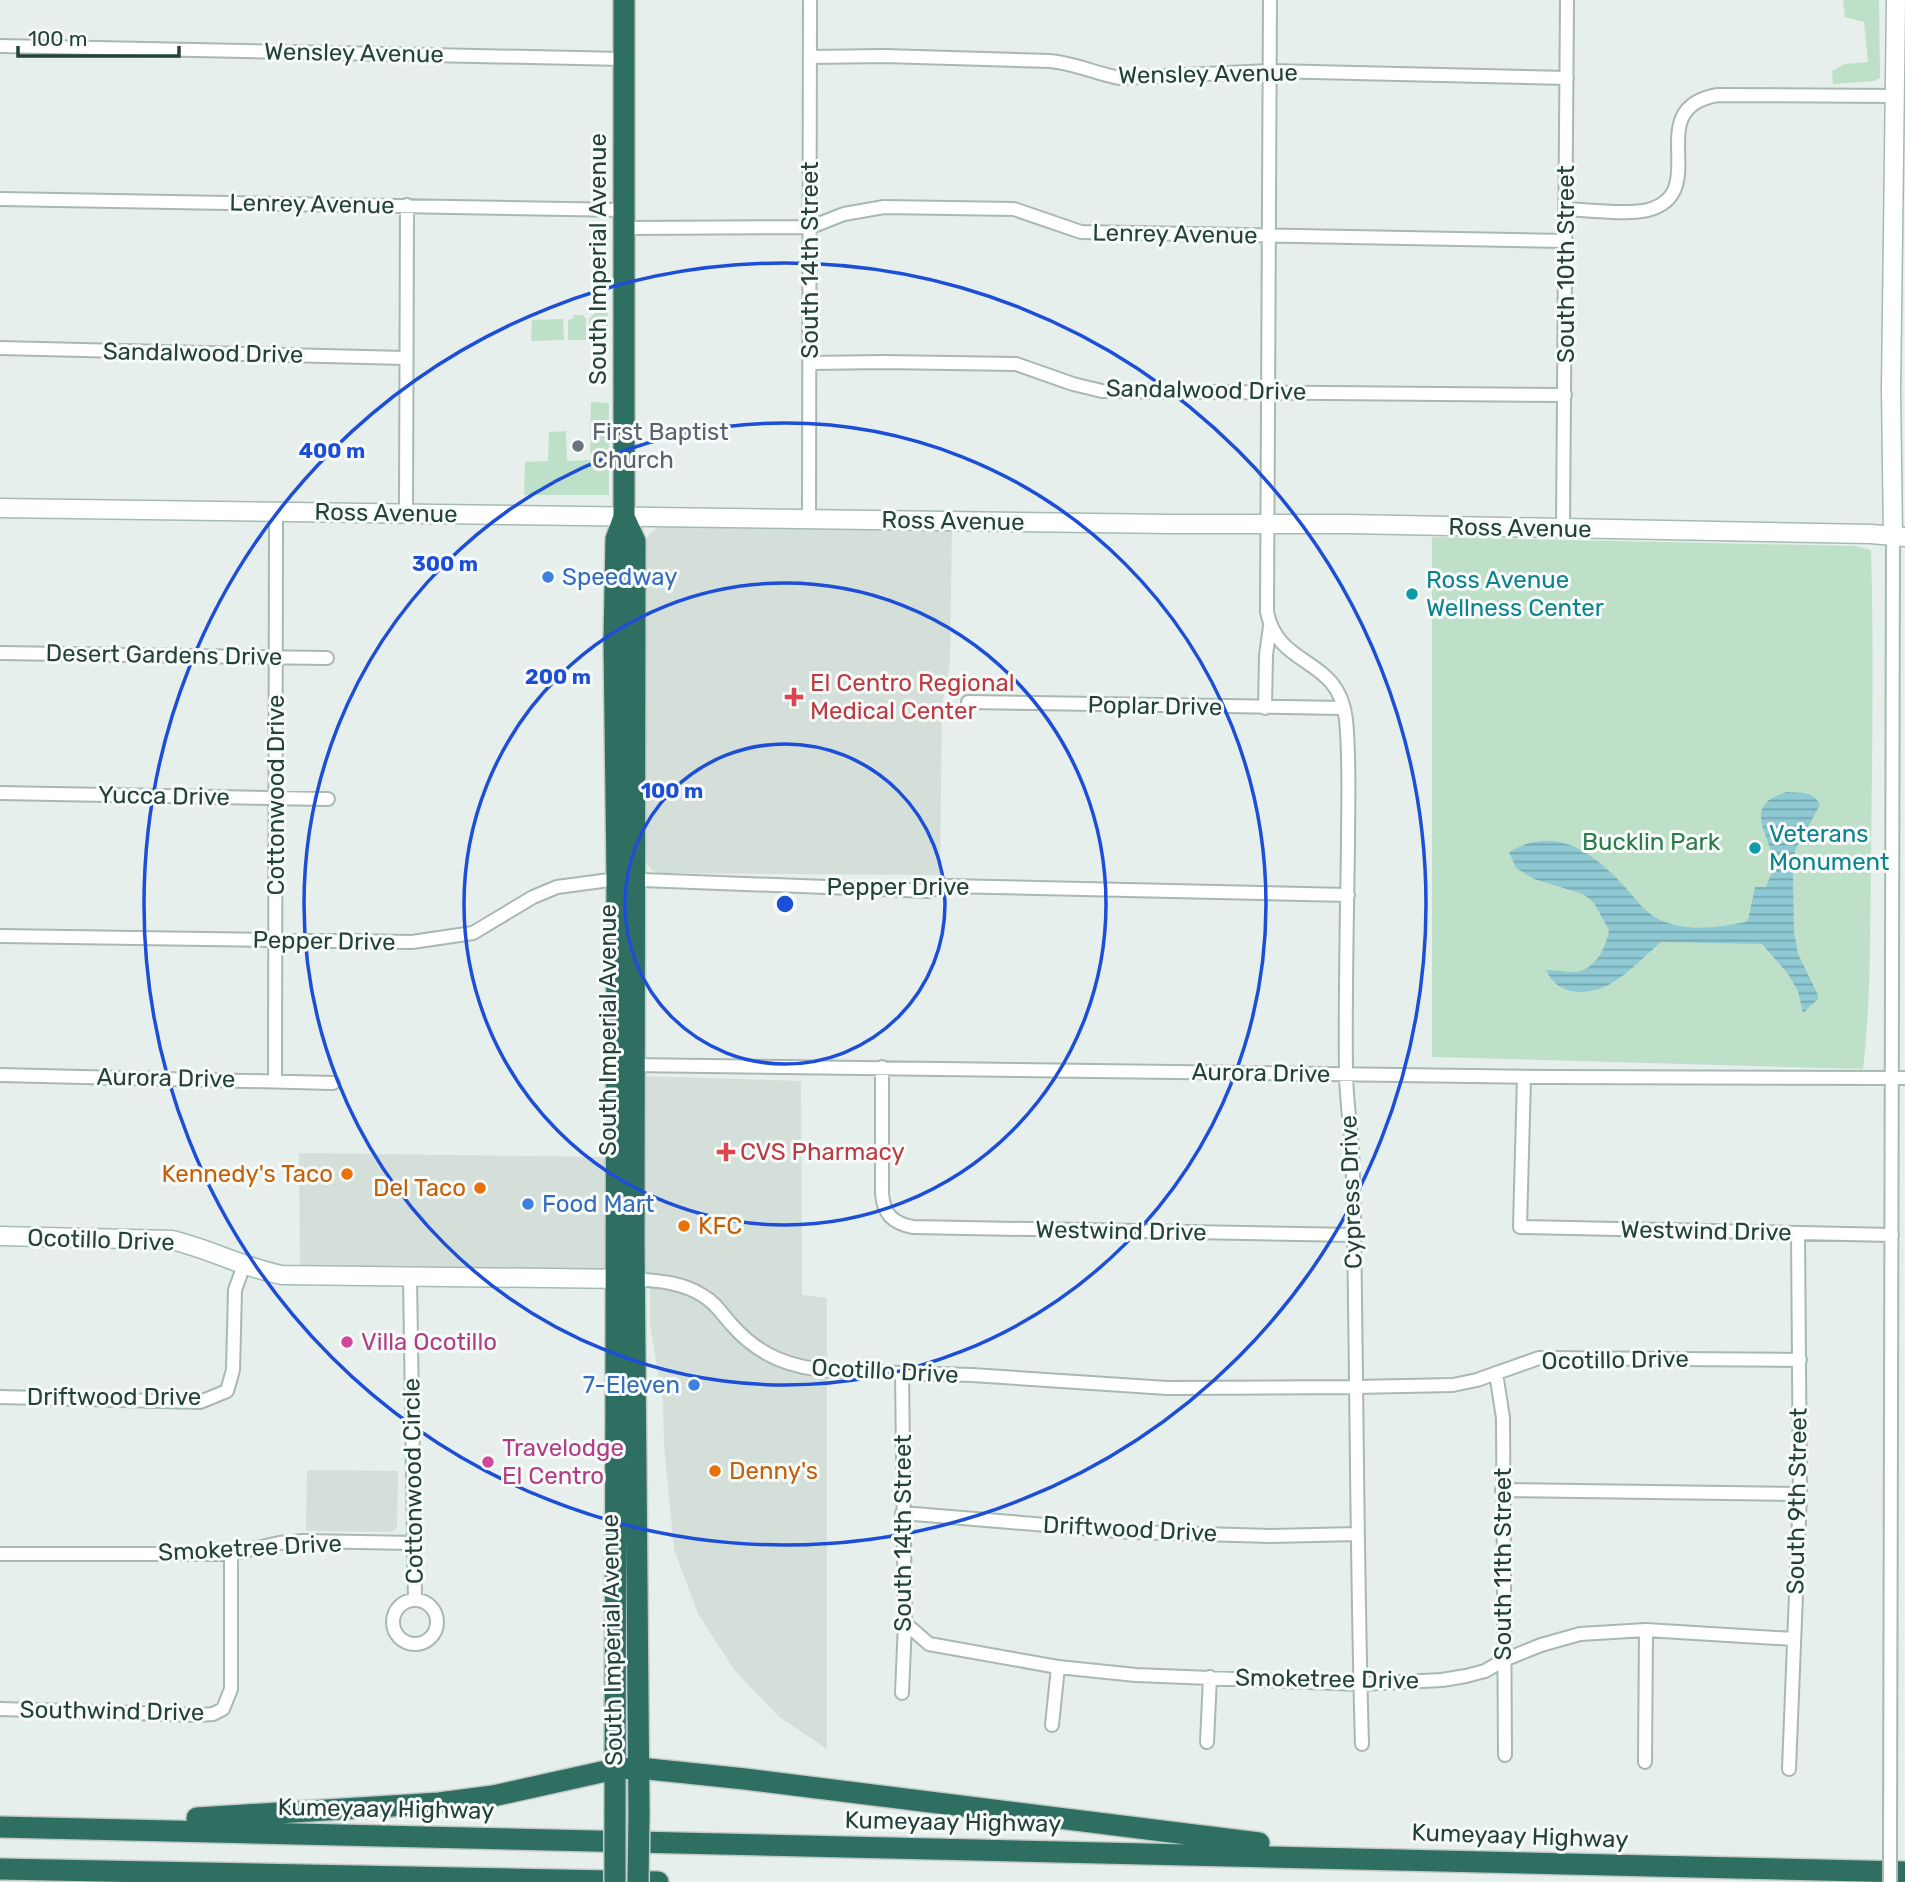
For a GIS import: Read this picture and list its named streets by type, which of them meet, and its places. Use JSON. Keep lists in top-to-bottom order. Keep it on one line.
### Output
{"streets":{"highway":["South Imperial Avenue","Kumeyaay Highway"],"street":["Wensley Avenue","Lenrey Avenue","South 14th Street","South 10th Street","Sandalwood Drive","Ross Avenue","Desert Gardens Drive","Poplar Drive","Cottonwood Drive","Yucca Drive","Pepper Drive","Aurora Drive","Cypress Drive","Westwind Drive","Ocotillo Drive","Driftwood Drive","Cottonwood Circle","South 9th Street","Smoketree Drive","South 11th Street","Southwind Drive"]},"crossings":[["Wensley Avenue","South Imperial Avenue"],["Wensley Avenue","South 14th Street"],["Wensley Avenue","South 10th Street"],["Lenrey Avenue","South Imperial Avenue"],["Lenrey Avenue","South 14th Street"],["Lenrey Avenue","South 10th Street"],["South Imperial Avenue","Ross Avenue"],["South Imperial Avenue","Pepper Drive"],["South Imperial Avenue","Aurora Drive"],["South Imperial Avenue","Ocotillo Drive"],["South 14th Street","Sandalwood Drive"],["South 14th Street","Ross Avenue"],["South 14th Street","Ocotillo Drive"],["South 14th Street","Driftwood Drive"],["South 14th Street","Smoketree Drive"],["South 10th Street","Sandalwood Drive"],["South 10th Street","Ross Avenue"],["Ross Avenue","Cottonwood Drive"],["Desert Gardens Drive","Cottonwood Drive"],["Poplar Drive","Cypress Drive"],["Cottonwood Drive","Yucca Drive"],["Cottonwood Drive","Pepper Drive"],["Cottonwood Drive","Aurora Drive"],["Pepper Drive","Cypress Drive"],["Aurora Drive","Cypress Drive"],["Aurora Drive","Westwind Drive"],["Cypress Drive","Westwind Drive"],["Cypress Drive","Ocotillo Drive"],["Cypress Drive","Driftwood Drive"],["Cypress Drive","Smoketree Drive"],["Westwind Drive","South 9th Street"],["Ocotillo Drive","Driftwood Drive"],["Ocotillo Drive","Cottonwood Circle"],["Ocotillo Drive","South 9th Street"],["Ocotillo Drive","South 11th Street"],["Cottonwood Circle","Smoketree Drive"],["South 9th Street","Smoketree Drive"],["Smoketree Drive","South 11th Street"],["Smoketree Drive","Southwind Drive"]],"parks":["Bucklin Park"],"places":{"other":["First Baptist Church","Speedway","Ross Avenue Wellness Center","Veterans Monument","Kennedy's Taco","Del Taco","Food Mart","KFC","Villa Ocotillo","7-Eleven","Travelodge El Centro","Denny's"],"health":["El Centro Regional Medical Center","CVS Pharmacy"]},"scale_bar":"100 m","rings":["400 m","300 m","200 m","100 m"]}
